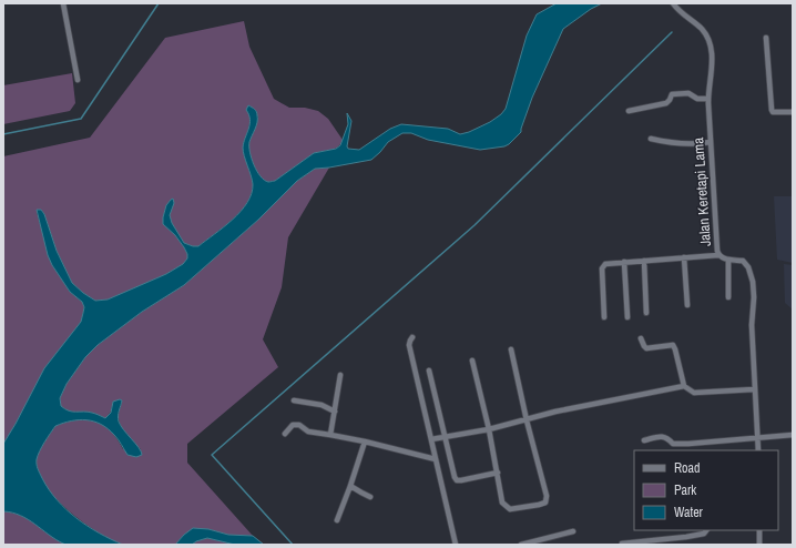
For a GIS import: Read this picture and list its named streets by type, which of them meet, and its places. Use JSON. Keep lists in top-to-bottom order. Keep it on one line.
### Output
{"streets":{"street":["Jalan Keretapi Lama"]},"legend":["Road","Park","Water"]}
